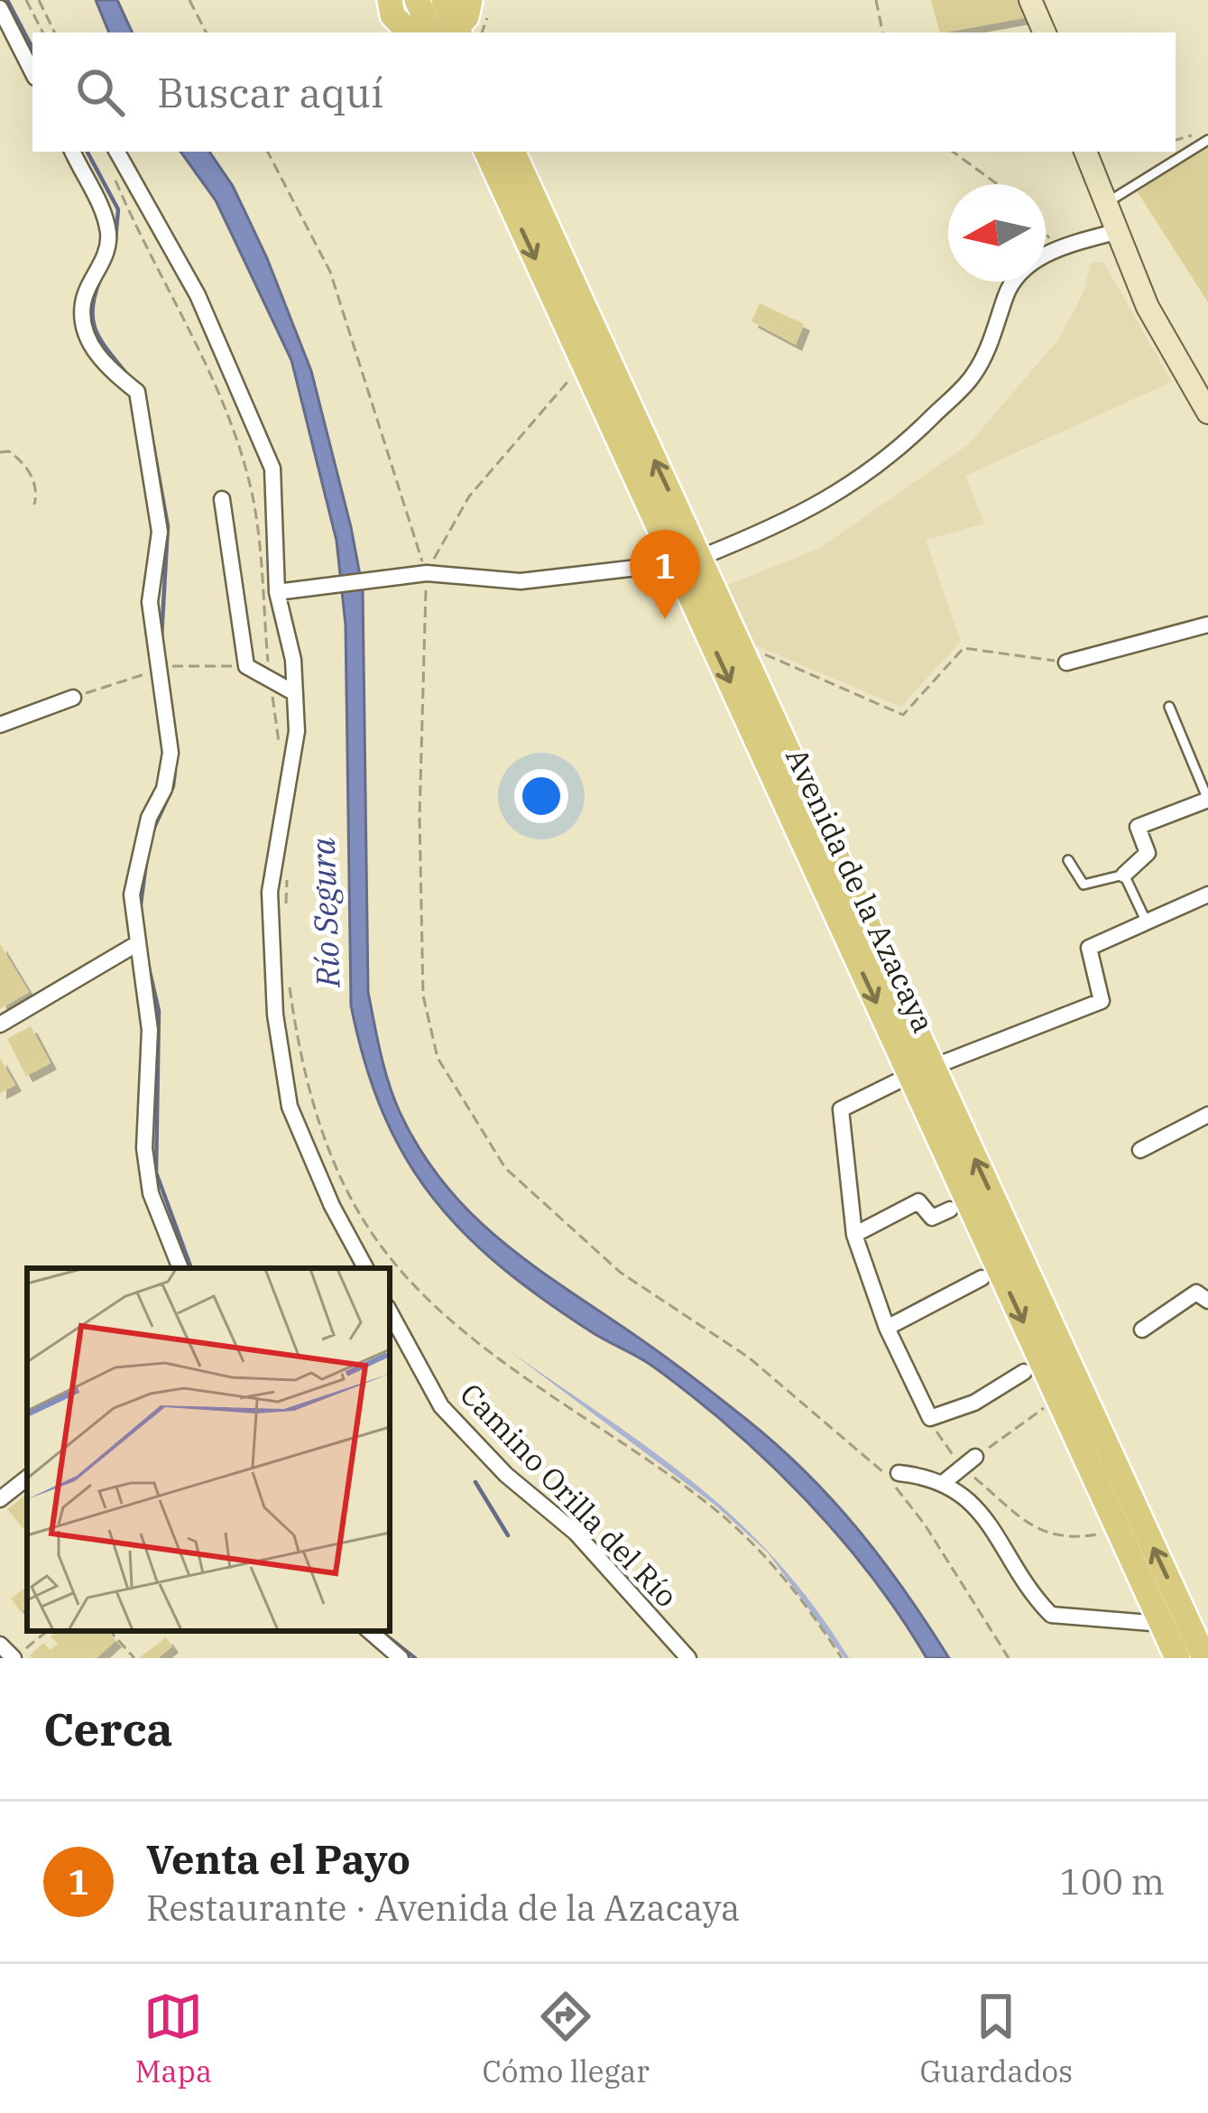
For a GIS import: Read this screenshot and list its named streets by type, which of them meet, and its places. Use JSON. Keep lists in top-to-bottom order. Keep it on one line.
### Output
{"streets":{"main road":["Avenida de la Azacaya"],"street":["Camino Orilla del Río"]},"water":["Río Segura"],"north":"left","page":{"search":"Buscar aquí","pins":"1","heading":"Cerca","list":[{"mark":"1","name":"Venta el Payo","note":"Restaurante · Avenida de la Azacaya","value":"100 m"}],"nav":["Mapa","Cómo llegar","Guardados"]}}
